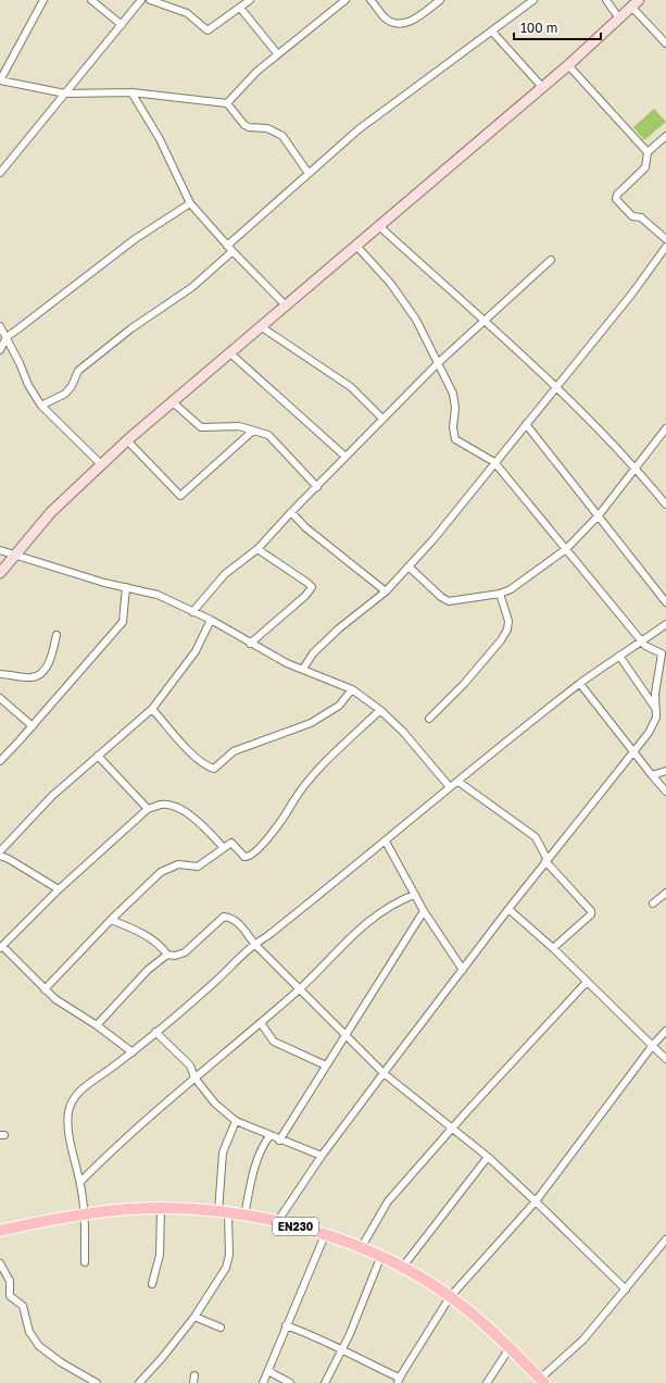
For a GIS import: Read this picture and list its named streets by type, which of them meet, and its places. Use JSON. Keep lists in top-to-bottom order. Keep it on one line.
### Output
{"streets":{"main road":["EN230"]},"scale_bar":"100 m"}
